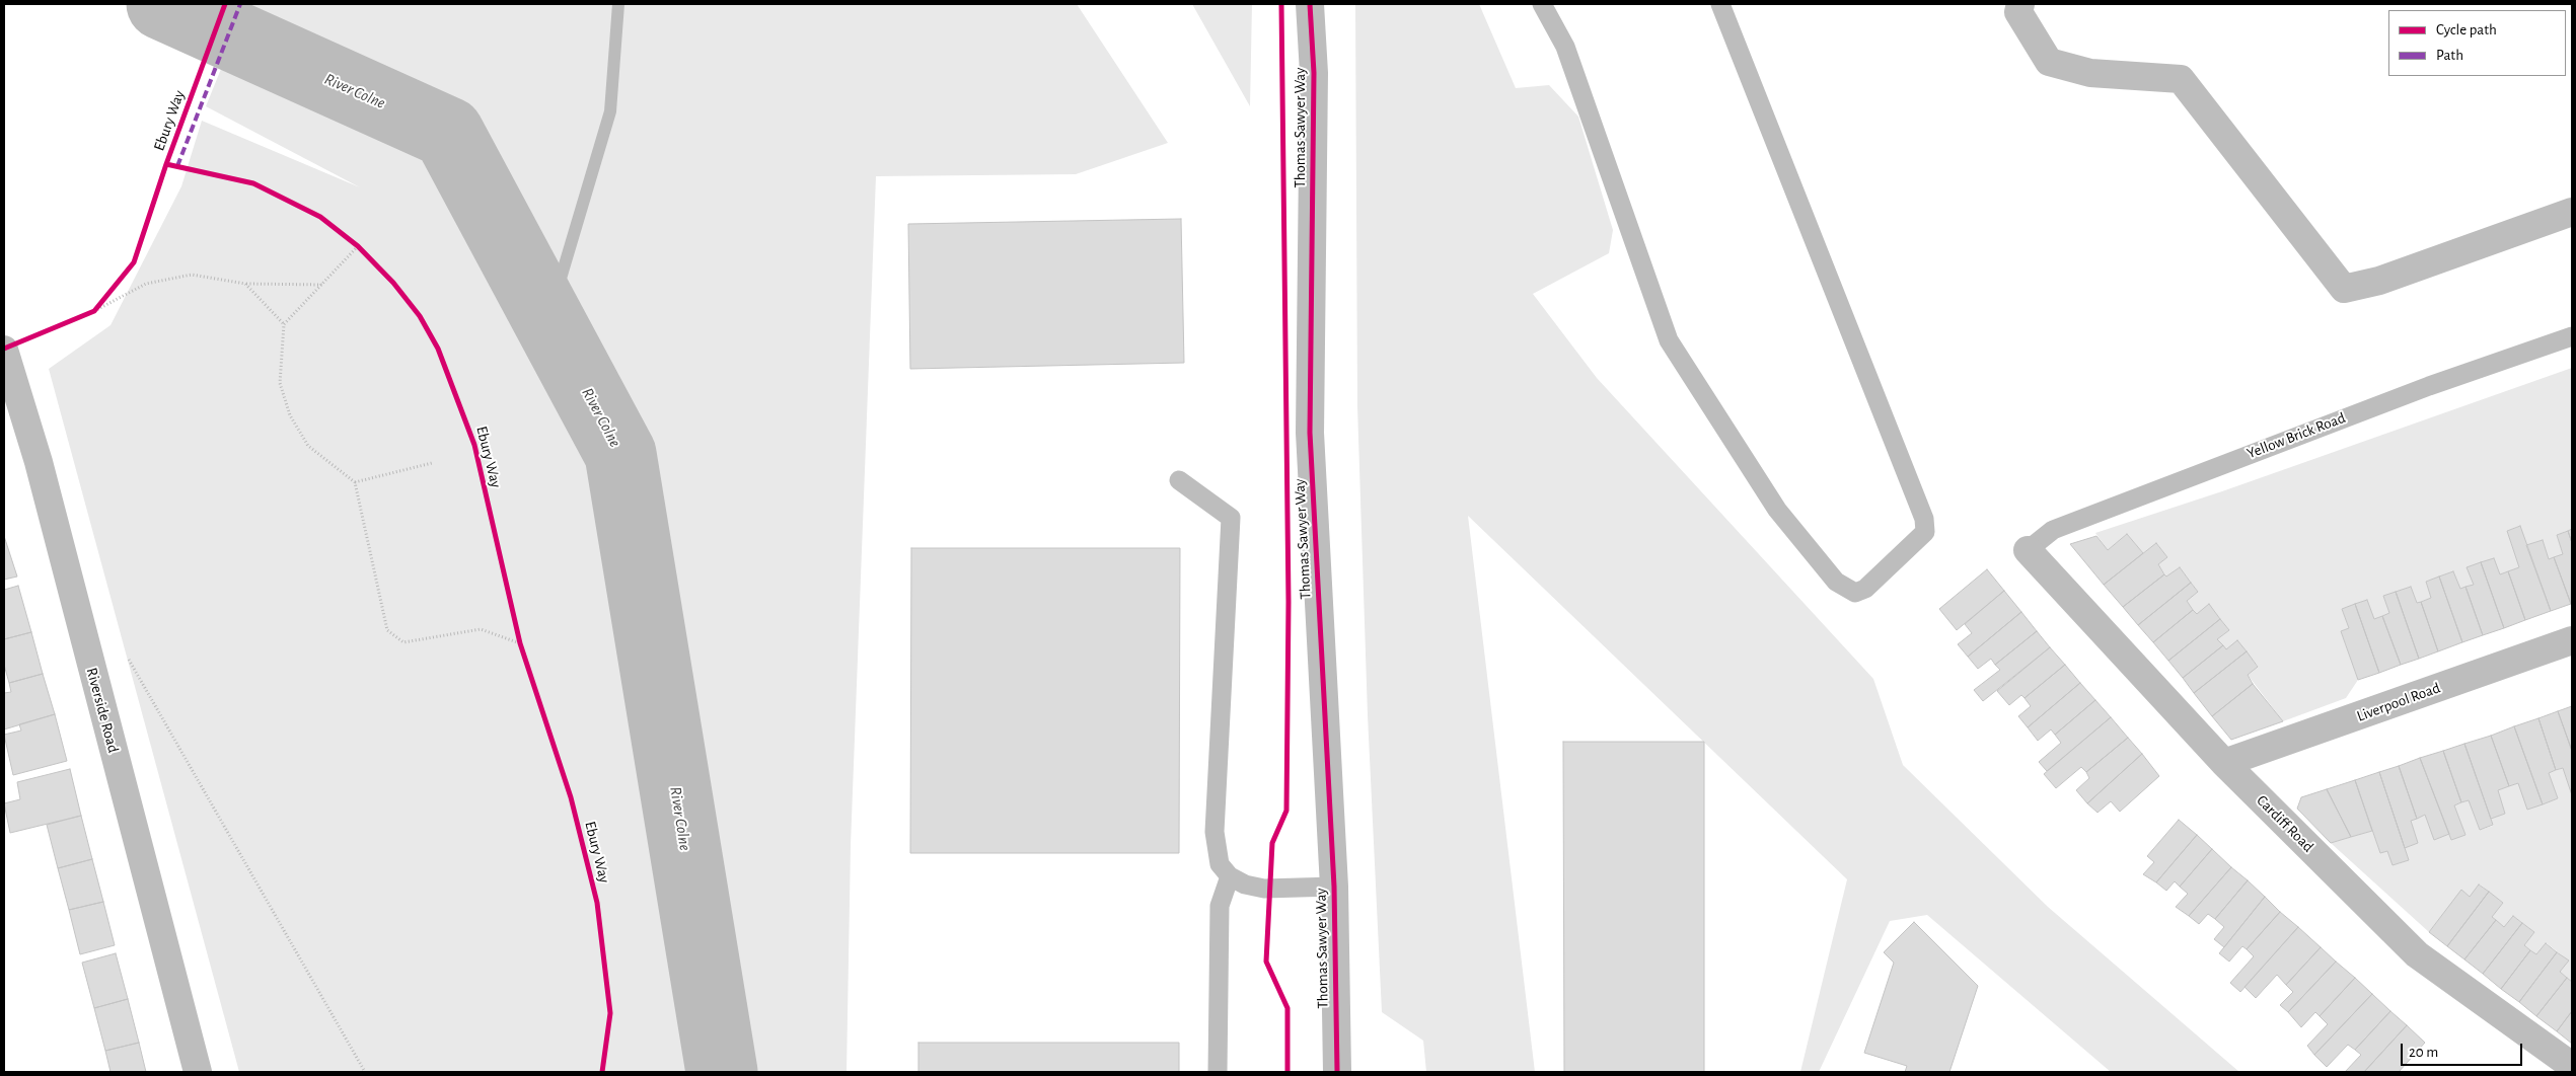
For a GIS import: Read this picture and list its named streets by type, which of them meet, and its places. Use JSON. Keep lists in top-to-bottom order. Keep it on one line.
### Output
{"streets":{"street":["Thomas Sawyer Way","Liverpool Road","Riverside Road","Cardiff Road"],"lane":["Yellow Brick Road"],"cycle path":["Ebury Way"]},"crossings":[["Yellow Brick Road","Cardiff Road"],["Liverpool Road","Cardiff Road"]],"water":["River Colne"],"legend":["Cycle path","Path"],"scale_bar":"20 m"}
